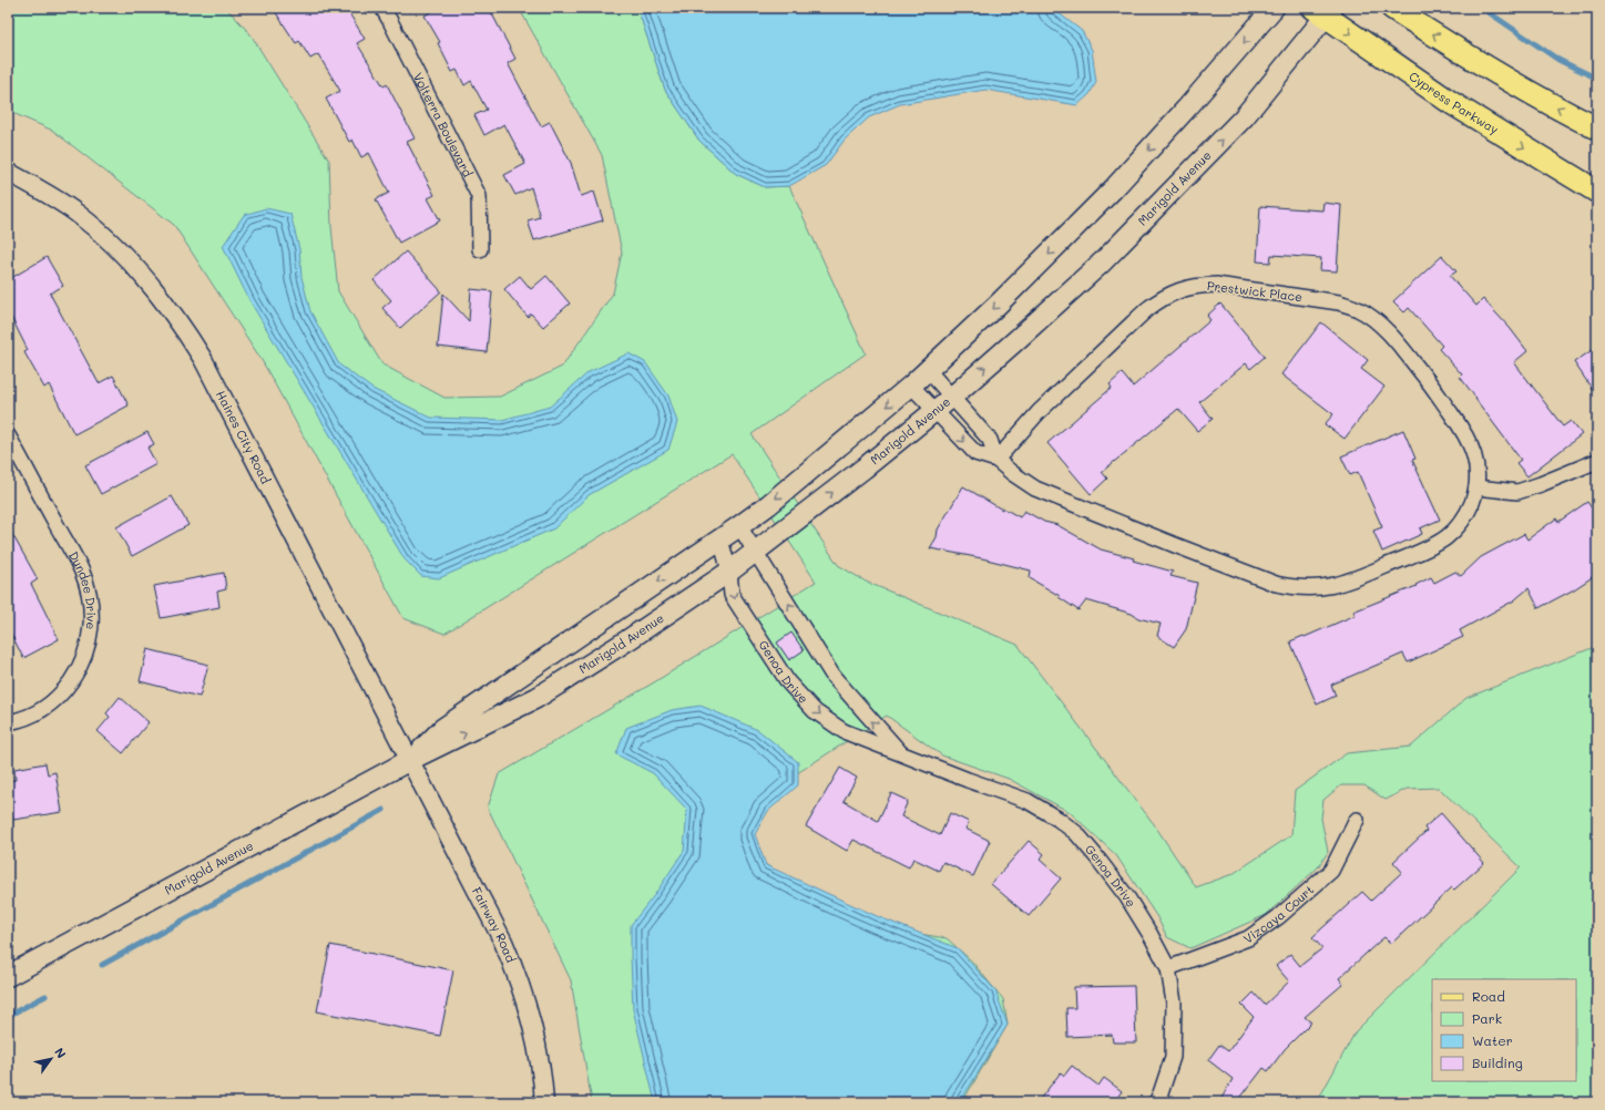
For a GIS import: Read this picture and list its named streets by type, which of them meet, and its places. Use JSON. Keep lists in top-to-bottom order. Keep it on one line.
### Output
{"streets":{"main road":["Cypress Parkway","Marigold Avenue"],"street":["Volterra Boulevard","Prestwick Place","Haines City Road","Dundee Drive","Genoa Drive","Vizcaya Court","Fairway Road"]},"crossings":[["Cypress Parkway","Marigold Avenue"],["Marigold Avenue","Prestwick Place"],["Marigold Avenue","Haines City Road"],["Marigold Avenue","Genoa Drive"],["Marigold Avenue","Fairway Road"],["Haines City Road","Fairway Road"],["Genoa Drive","Vizcaya Court"]],"legend":["Road","Park","Water","Building"],"north":"top right"}
